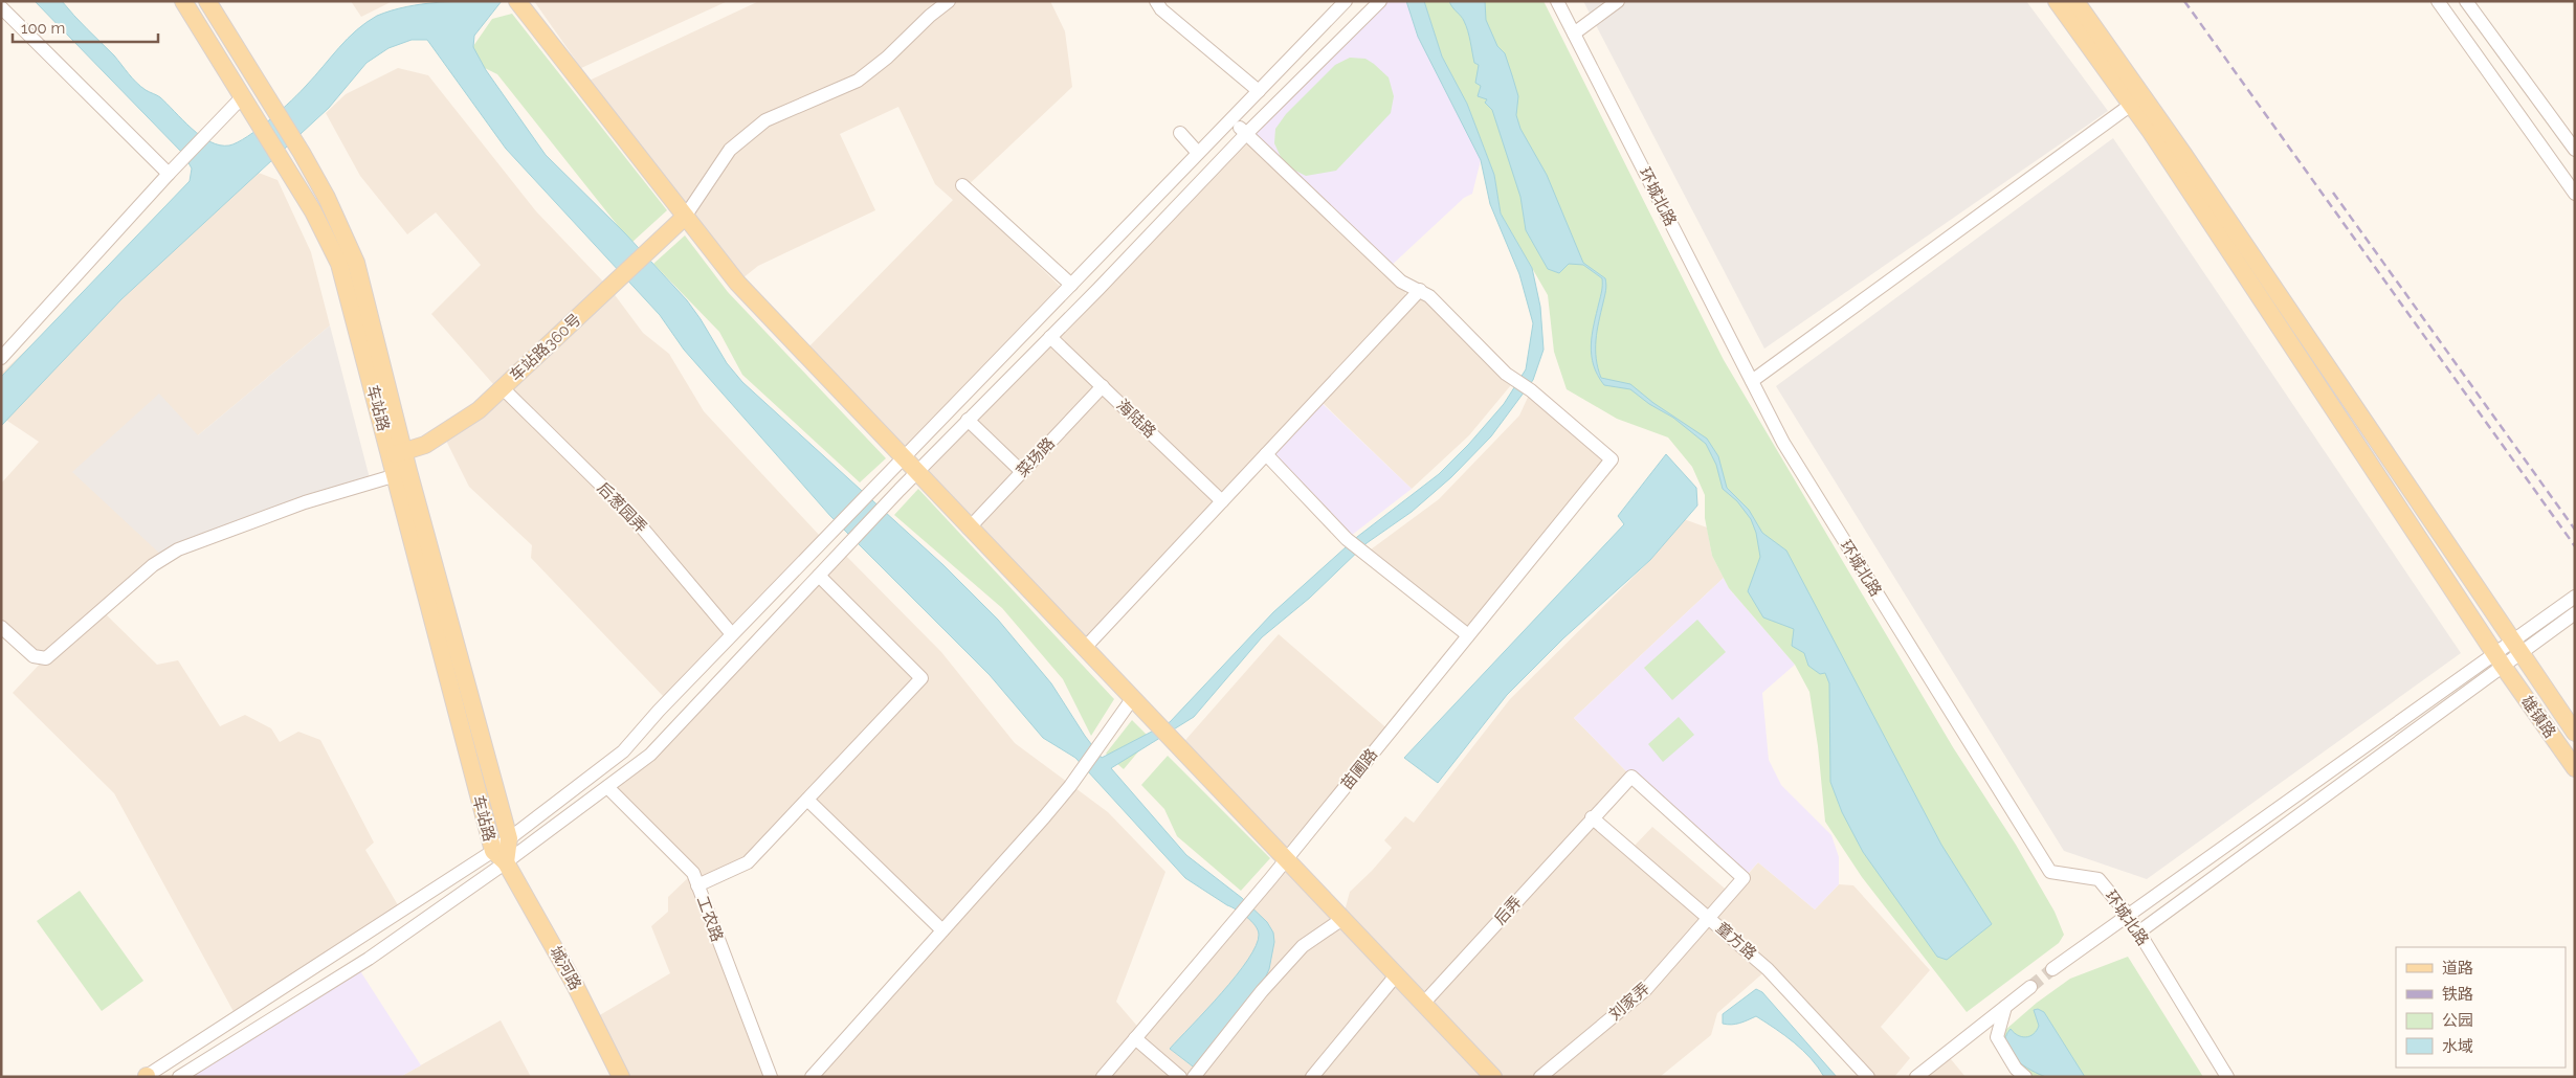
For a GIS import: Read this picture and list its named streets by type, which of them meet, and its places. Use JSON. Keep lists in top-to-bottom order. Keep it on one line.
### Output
{"streets":{"main road":["车站路360号","车站路","雄镇路","城河路"],"street":["环城北路","海陆路","菜场路","后葱园弄","苗圃路","后弄","工农路","童方路","刘家弄"]},"crossings":[["车站路360号","车站路"],["车站路360号","后葱园弄"],["车站路","城河路"],["海陆路","菜场路"],["后弄","童方路"],["后弄","刘家弄"],["童方路","刘家弄"]],"legend":["道路","铁路","公园","水域"],"scale_bar":"100 m"}
